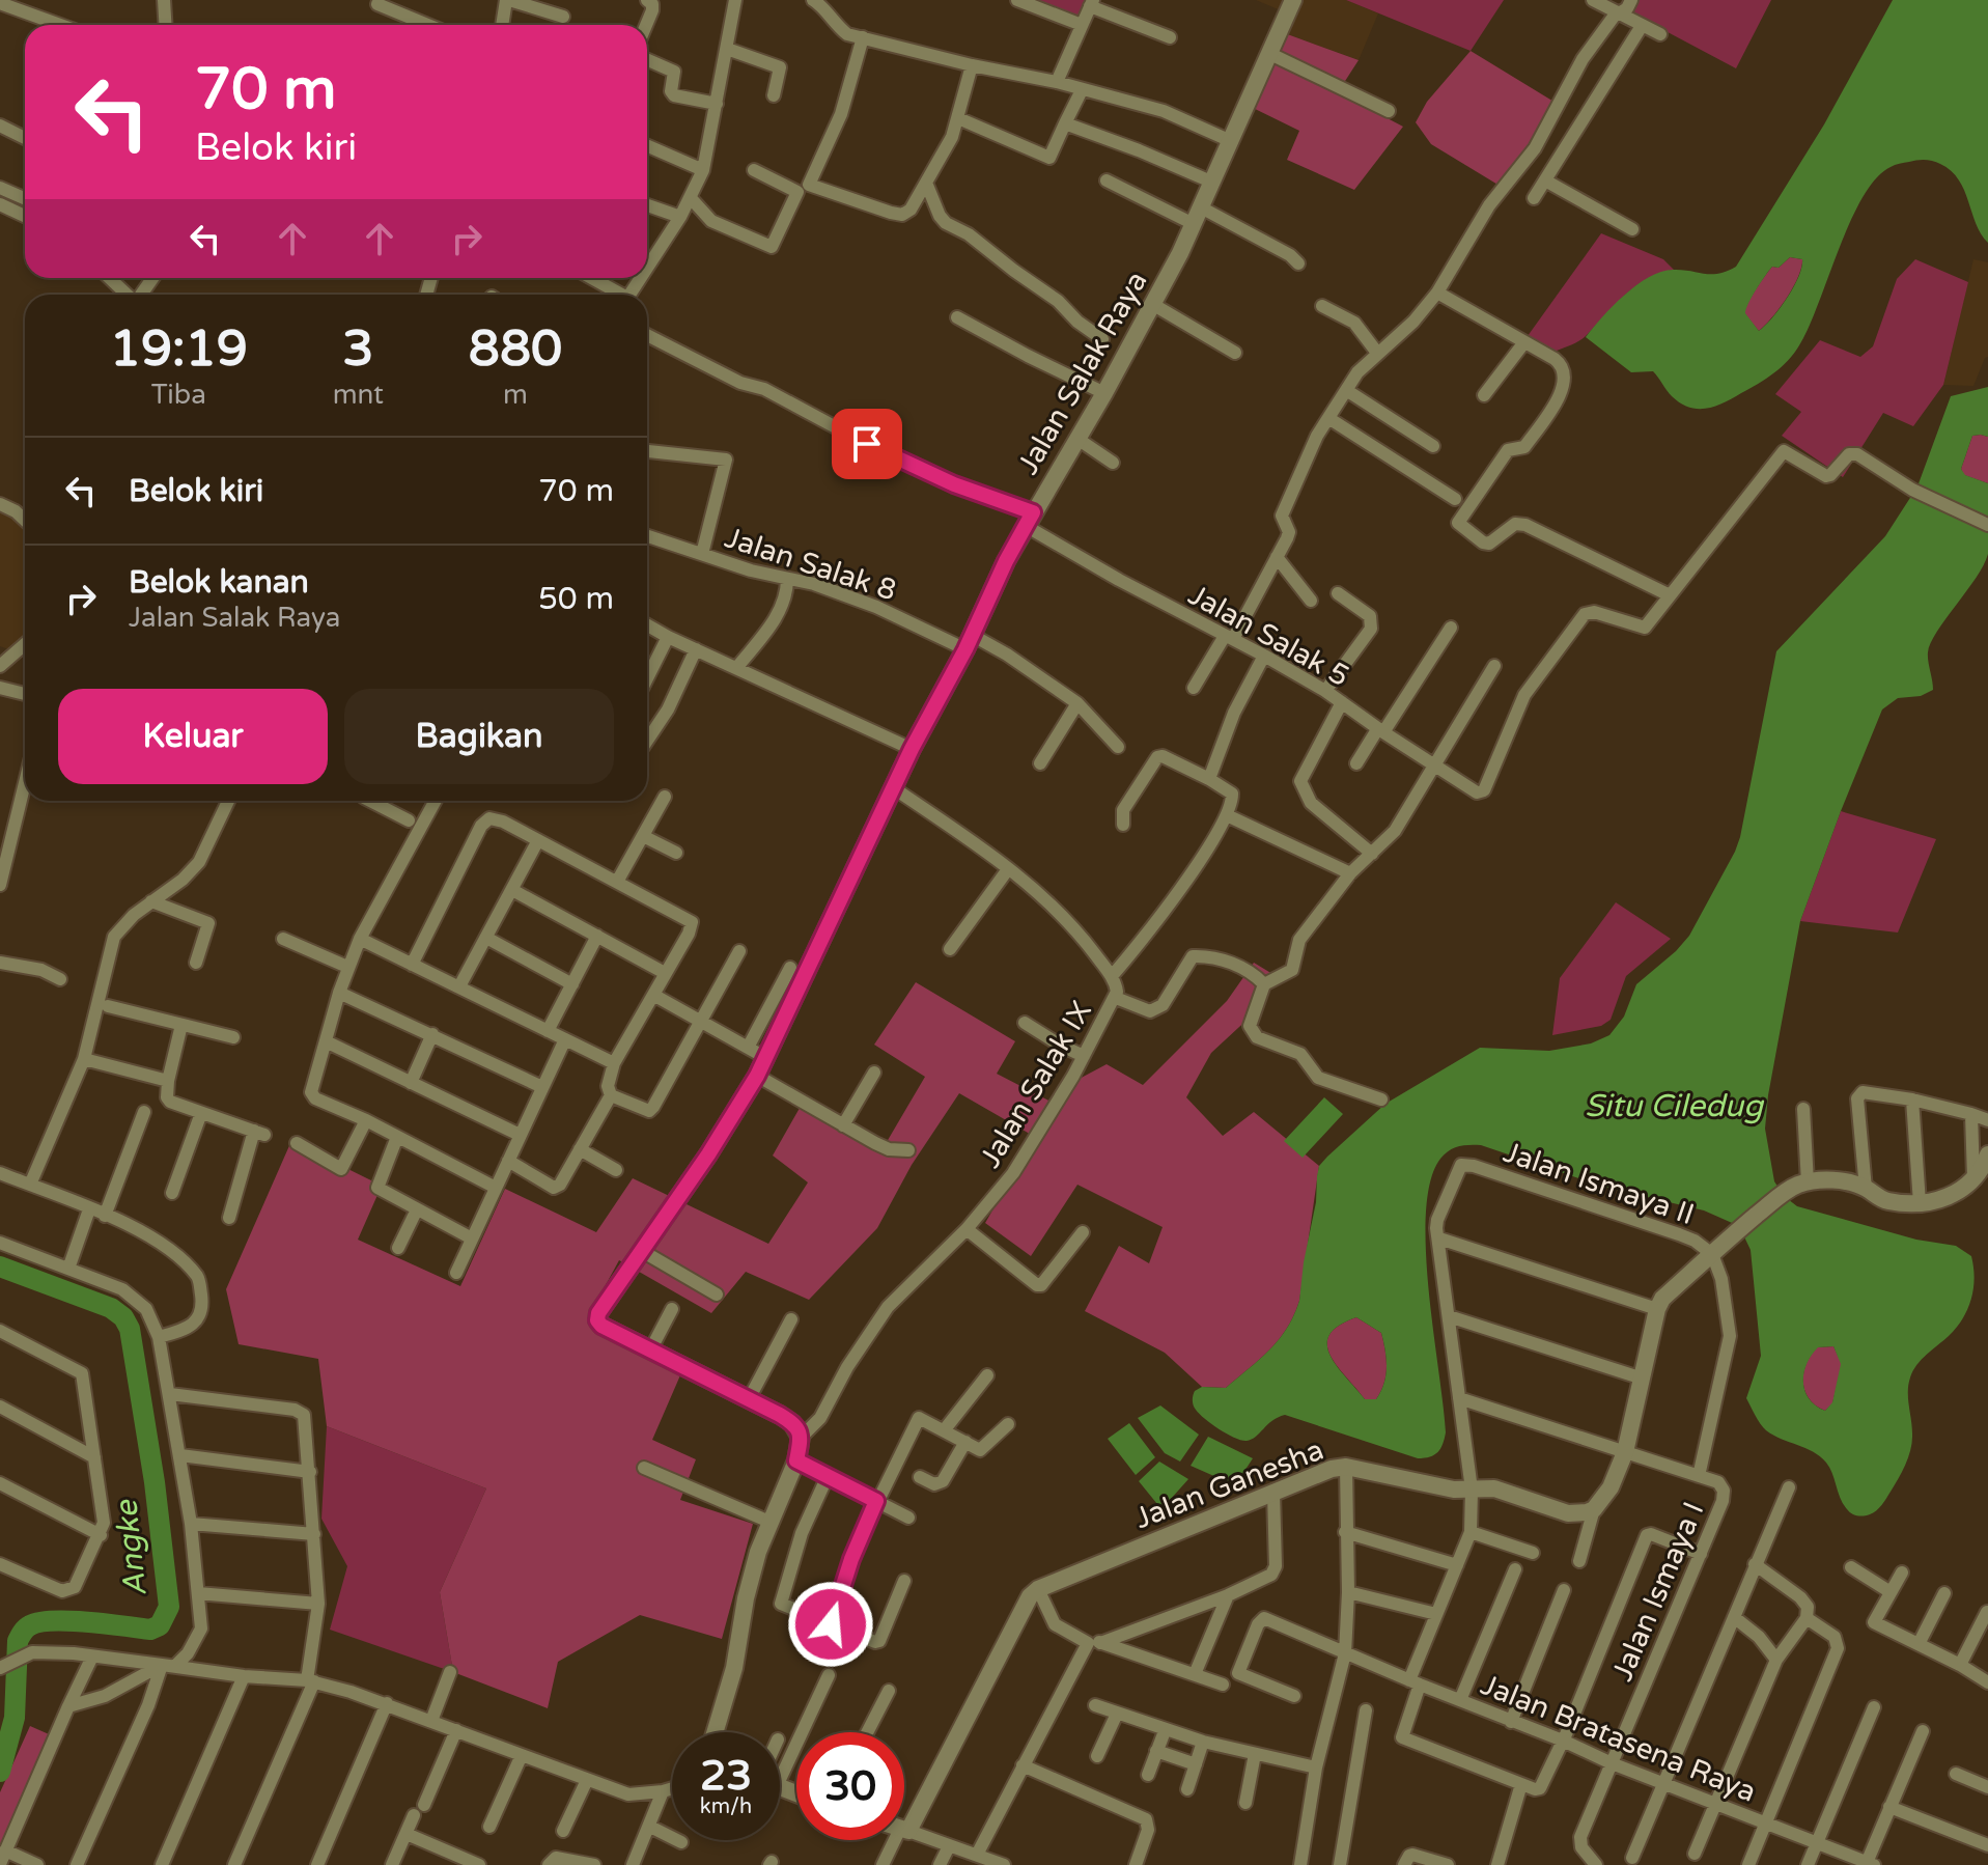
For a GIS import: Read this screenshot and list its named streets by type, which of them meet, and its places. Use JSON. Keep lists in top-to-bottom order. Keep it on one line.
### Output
{"streets":{"street":["Jalan Salak Raya","Jalan Salak 8","Jalan Salak 5","Jalan Salak IX","Jalan Ismaya II","Jalan Ganesha","Jalan Ismaya I","Jalan Bratasena Raya"]},"crossings":[["Jalan Salak Raya","Jalan Salak 8"],["Jalan Salak Raya","Jalan Salak 5"],["Jalan Salak Raya","Jalan Salak IX"],["Jalan Ismaya I","Jalan Bratasena Raya"]],"water":["Situ Ciledug","Angke"],"page":{"turn":["70 m","Belok kiri"],"eta":["19:19","Tiba","3","mnt","880","m"],"list":[{"name":"Belok kiri","value":"70 m"},{"name":"Belok kanan","note":"Jalan Salak Raya","value":"50 m"}],"buttons":["Keluar","Bagikan"],"speed":"23 km/h","limit":"30"}}
